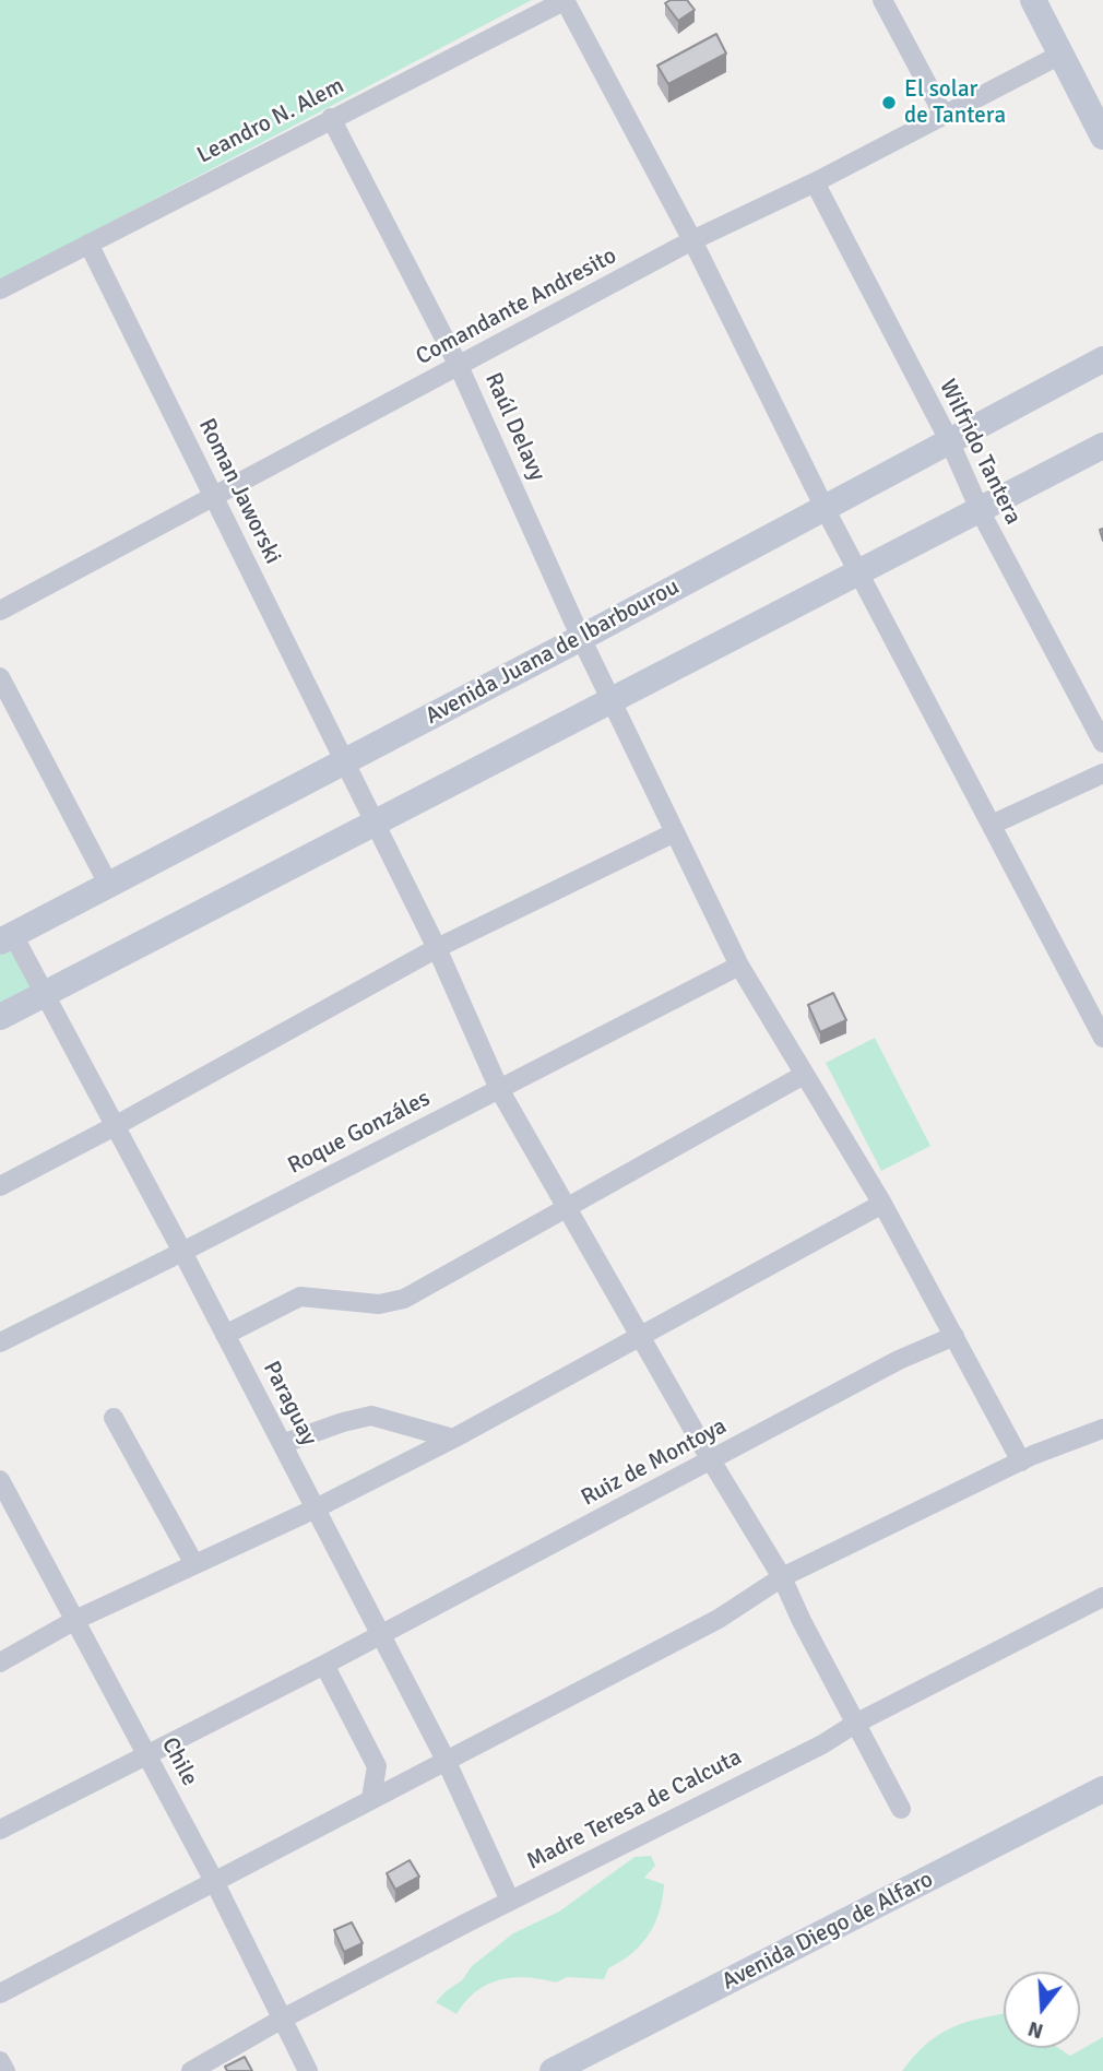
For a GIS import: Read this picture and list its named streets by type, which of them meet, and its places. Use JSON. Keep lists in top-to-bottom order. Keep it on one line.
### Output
{"streets":{"main road":["Avenida Juana de Ibarbourou","Avenida Diego de Alfaro"],"street":["Leandro N. Alem","Comandante Andresito","Raúl Delavy","Wilfrido Tantera","Roman Jaworski","Roque Gonzáles","Paraguay","Ruiz de Montoya","Chile","Madre Teresa de Calcuta"]},"crossings":[["Leandro N. Alem","Raúl Delavy"],["Leandro N. Alem","Roman Jaworski"],["Comandante Andresito","Raúl Delavy"],["Comandante Andresito","Wilfrido Tantera"],["Comandante Andresito","Roman Jaworski"],["Raúl Delavy","Avenida Juana de Ibarbourou"],["Raúl Delavy","Roque Gonzáles"],["Wilfrido Tantera","Avenida Juana de Ibarbourou"],["Roman Jaworski","Avenida Juana de Ibarbourou"],["Roman Jaworski","Roque Gonzáles"],["Roman Jaworski","Ruiz de Montoya"],["Roman Jaworski","Madre Teresa de Calcuta"],["Avenida Juana de Ibarbourou","Paraguay"],["Roque Gonzáles","Paraguay"],["Paraguay","Ruiz de Montoya"],["Paraguay","Madre Teresa de Calcuta"],["Ruiz de Montoya","Chile"],["Chile","Madre Teresa de Calcuta"]],"places":["El solar de Tantera"],"north":"bottom"}
